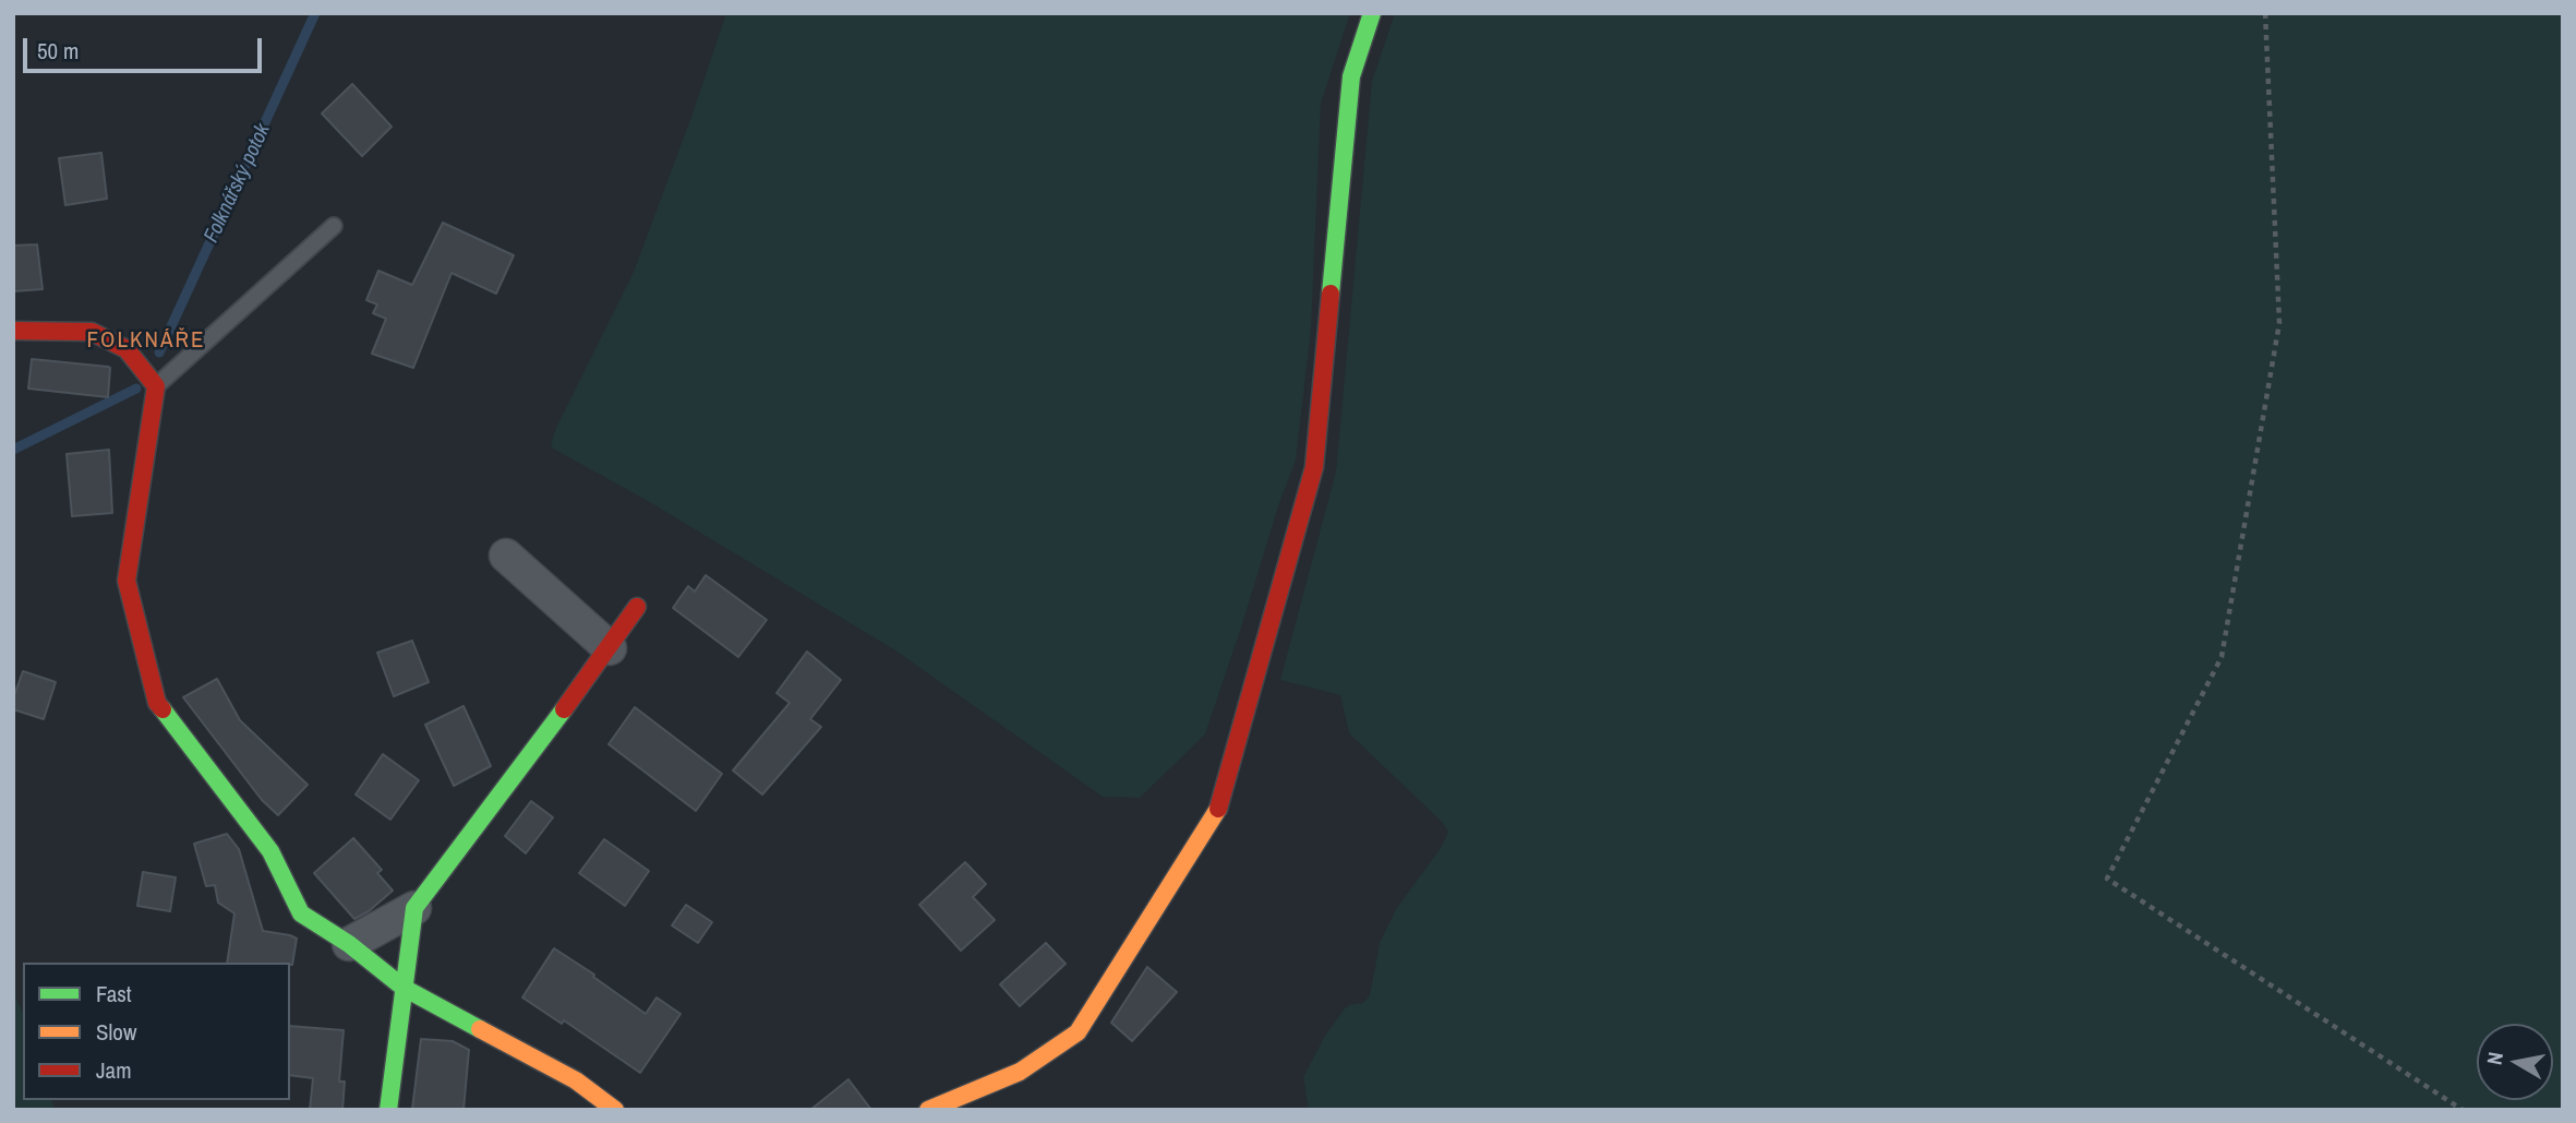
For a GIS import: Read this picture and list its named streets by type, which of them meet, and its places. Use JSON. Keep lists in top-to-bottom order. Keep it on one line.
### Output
{"districts":["FOLKNÁŘE"],"water":["Folknářský potok"],"legend":["Fast","Slow","Jam"],"scale_bar":"50 m","north":"left"}
